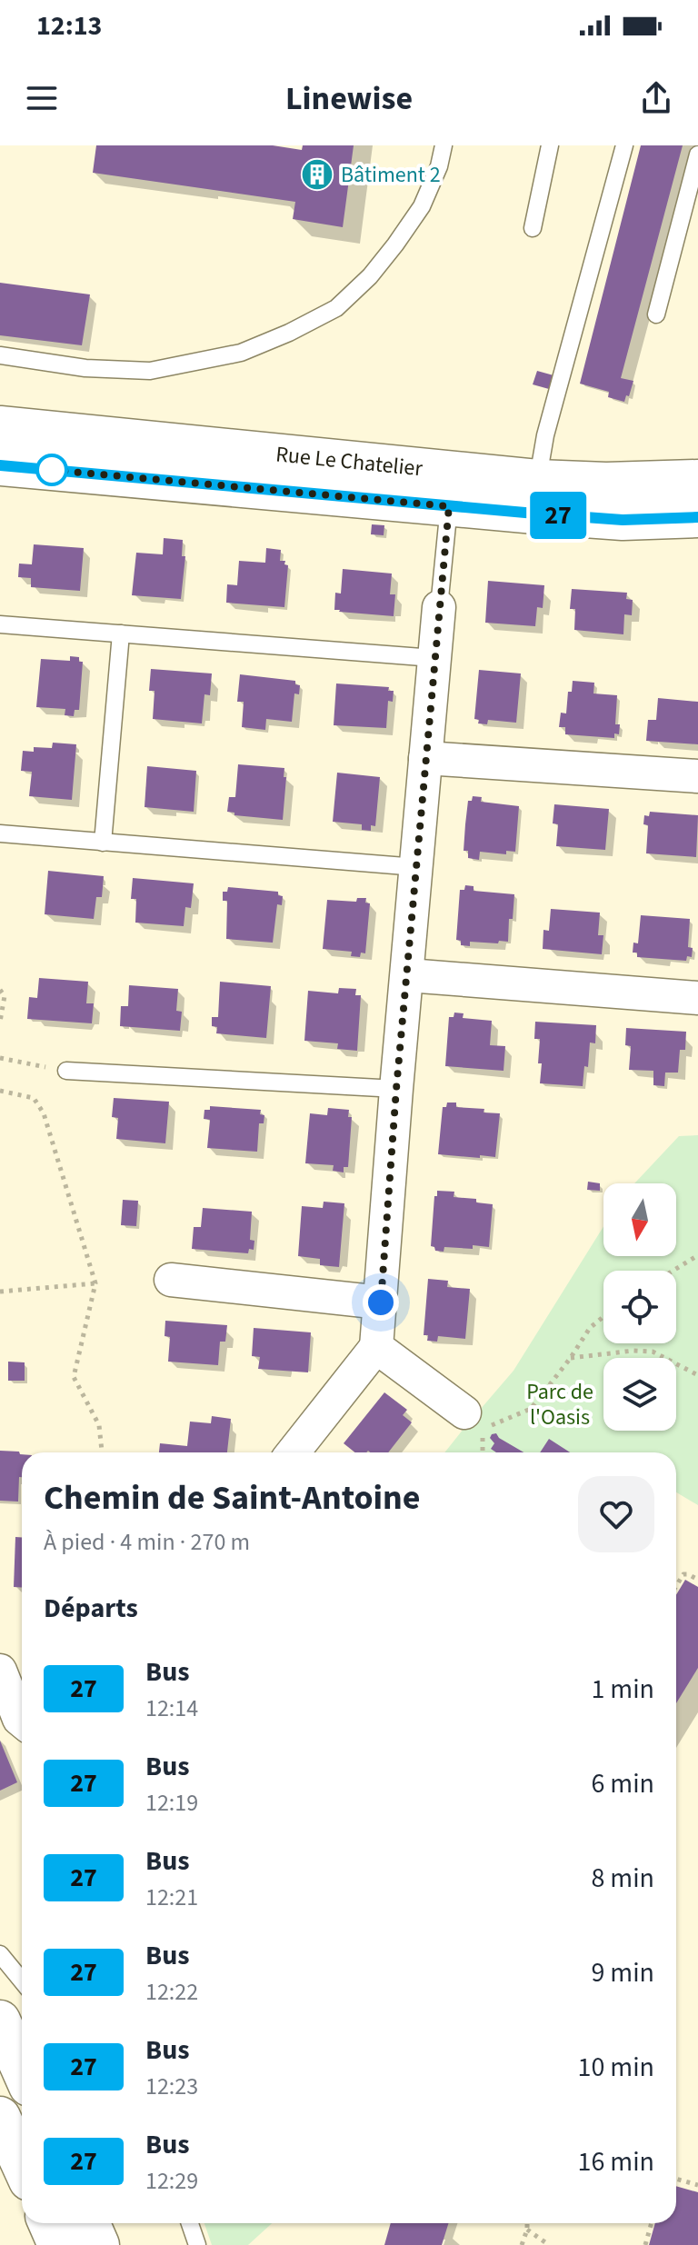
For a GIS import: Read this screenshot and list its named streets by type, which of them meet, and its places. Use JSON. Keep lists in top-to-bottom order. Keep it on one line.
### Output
{"streets":{"main road":["Rue Le Chatelier"]},"parks":["Parc de l'Oasis"],"places":{"building":["Bâtiment 2"]},"lines":["bus line 27"],"north":"bottom","page":{"status":"12:13","header":"Linewise","on_map":"27","heading":[["Chemin de Saint-Antoine","À pied · 4 min · 270 m"],"Départs"],"list":[{"mark":"27","name":"Bus","note":"12:14","value":"1 min"},{"mark":"27","name":"Bus","note":"12:19","value":"6 min"},{"mark":"27","name":"Bus","note":"12:21","value":"8 min"},{"mark":"27","name":"Bus","note":"12:22","value":"9 min"},{"mark":"27","name":"Bus","note":"12:23","value":"10 min"},{"mark":"27","name":"Bus","note":"12:29","value":"16 min"}]}}
